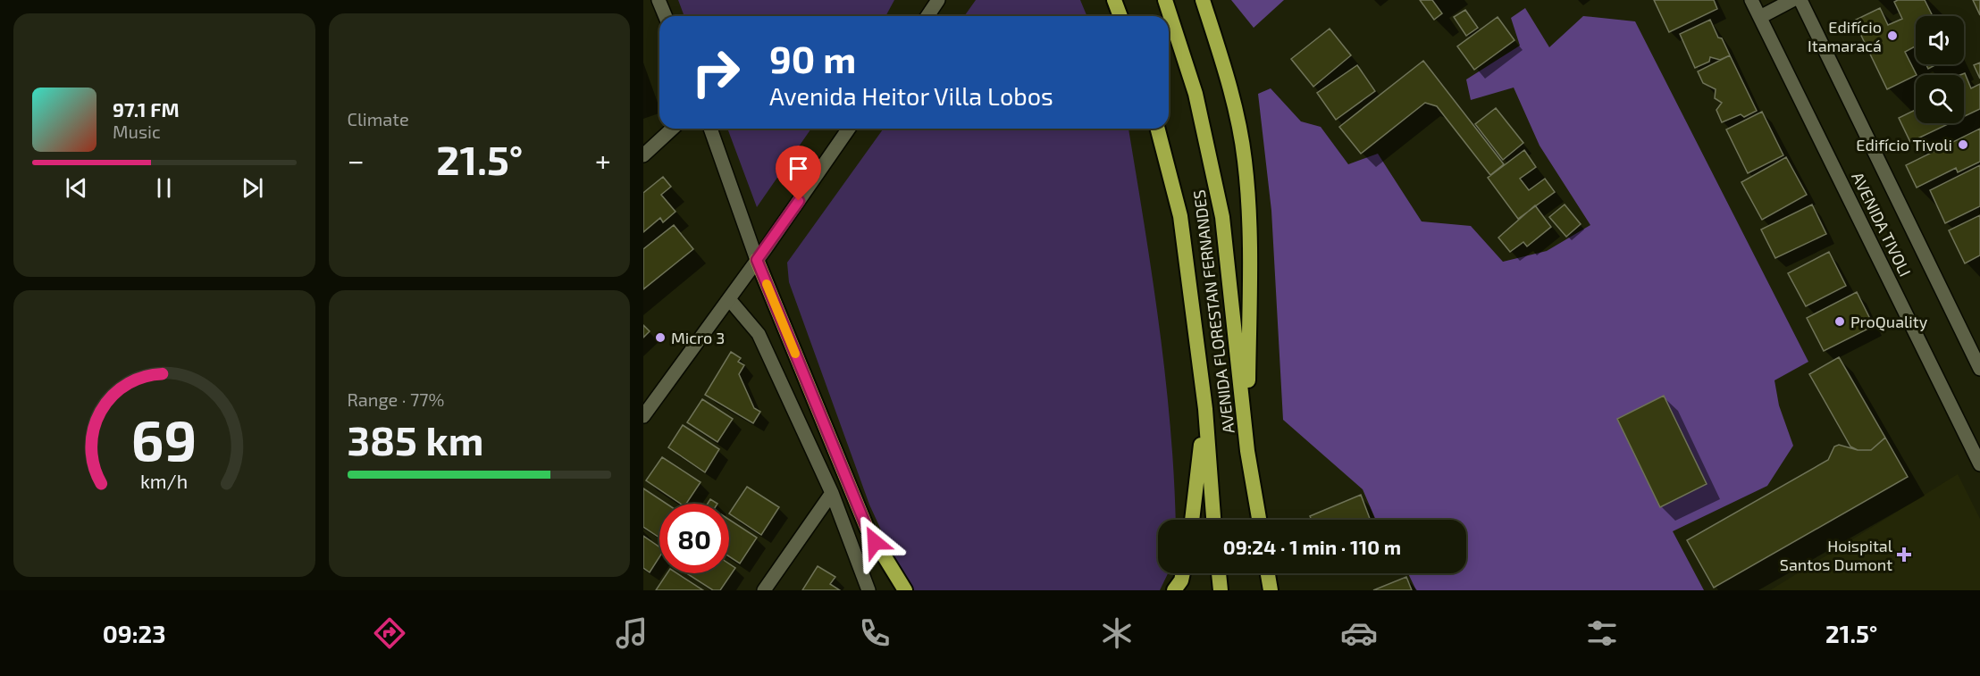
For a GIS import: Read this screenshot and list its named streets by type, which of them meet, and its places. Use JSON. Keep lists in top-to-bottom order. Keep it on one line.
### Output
{"streets":{"highway":["AVENIDA FLORESTAN FERNANDES"],"street":["AVENIDA TIVOLI"]},"places":{"other":["Edifício Itamaracá","Edifício Tivoli","ProQuality","Micro 3"],"health":["Hoispital Santos Dumont"]},"page":{"tile":["Climate",["Range · 77%","385 km"]],"turn":["90 m","Avenida Heitor Villa Lobos"],"song":["97.1 FM","Music"],"heat":["−","21.5°","+"],"limit":"80","trip":"09:24 · 1 min · 110 m","tabs":["09:23","21.5°"],"gauge":["69","km/h"]}}
